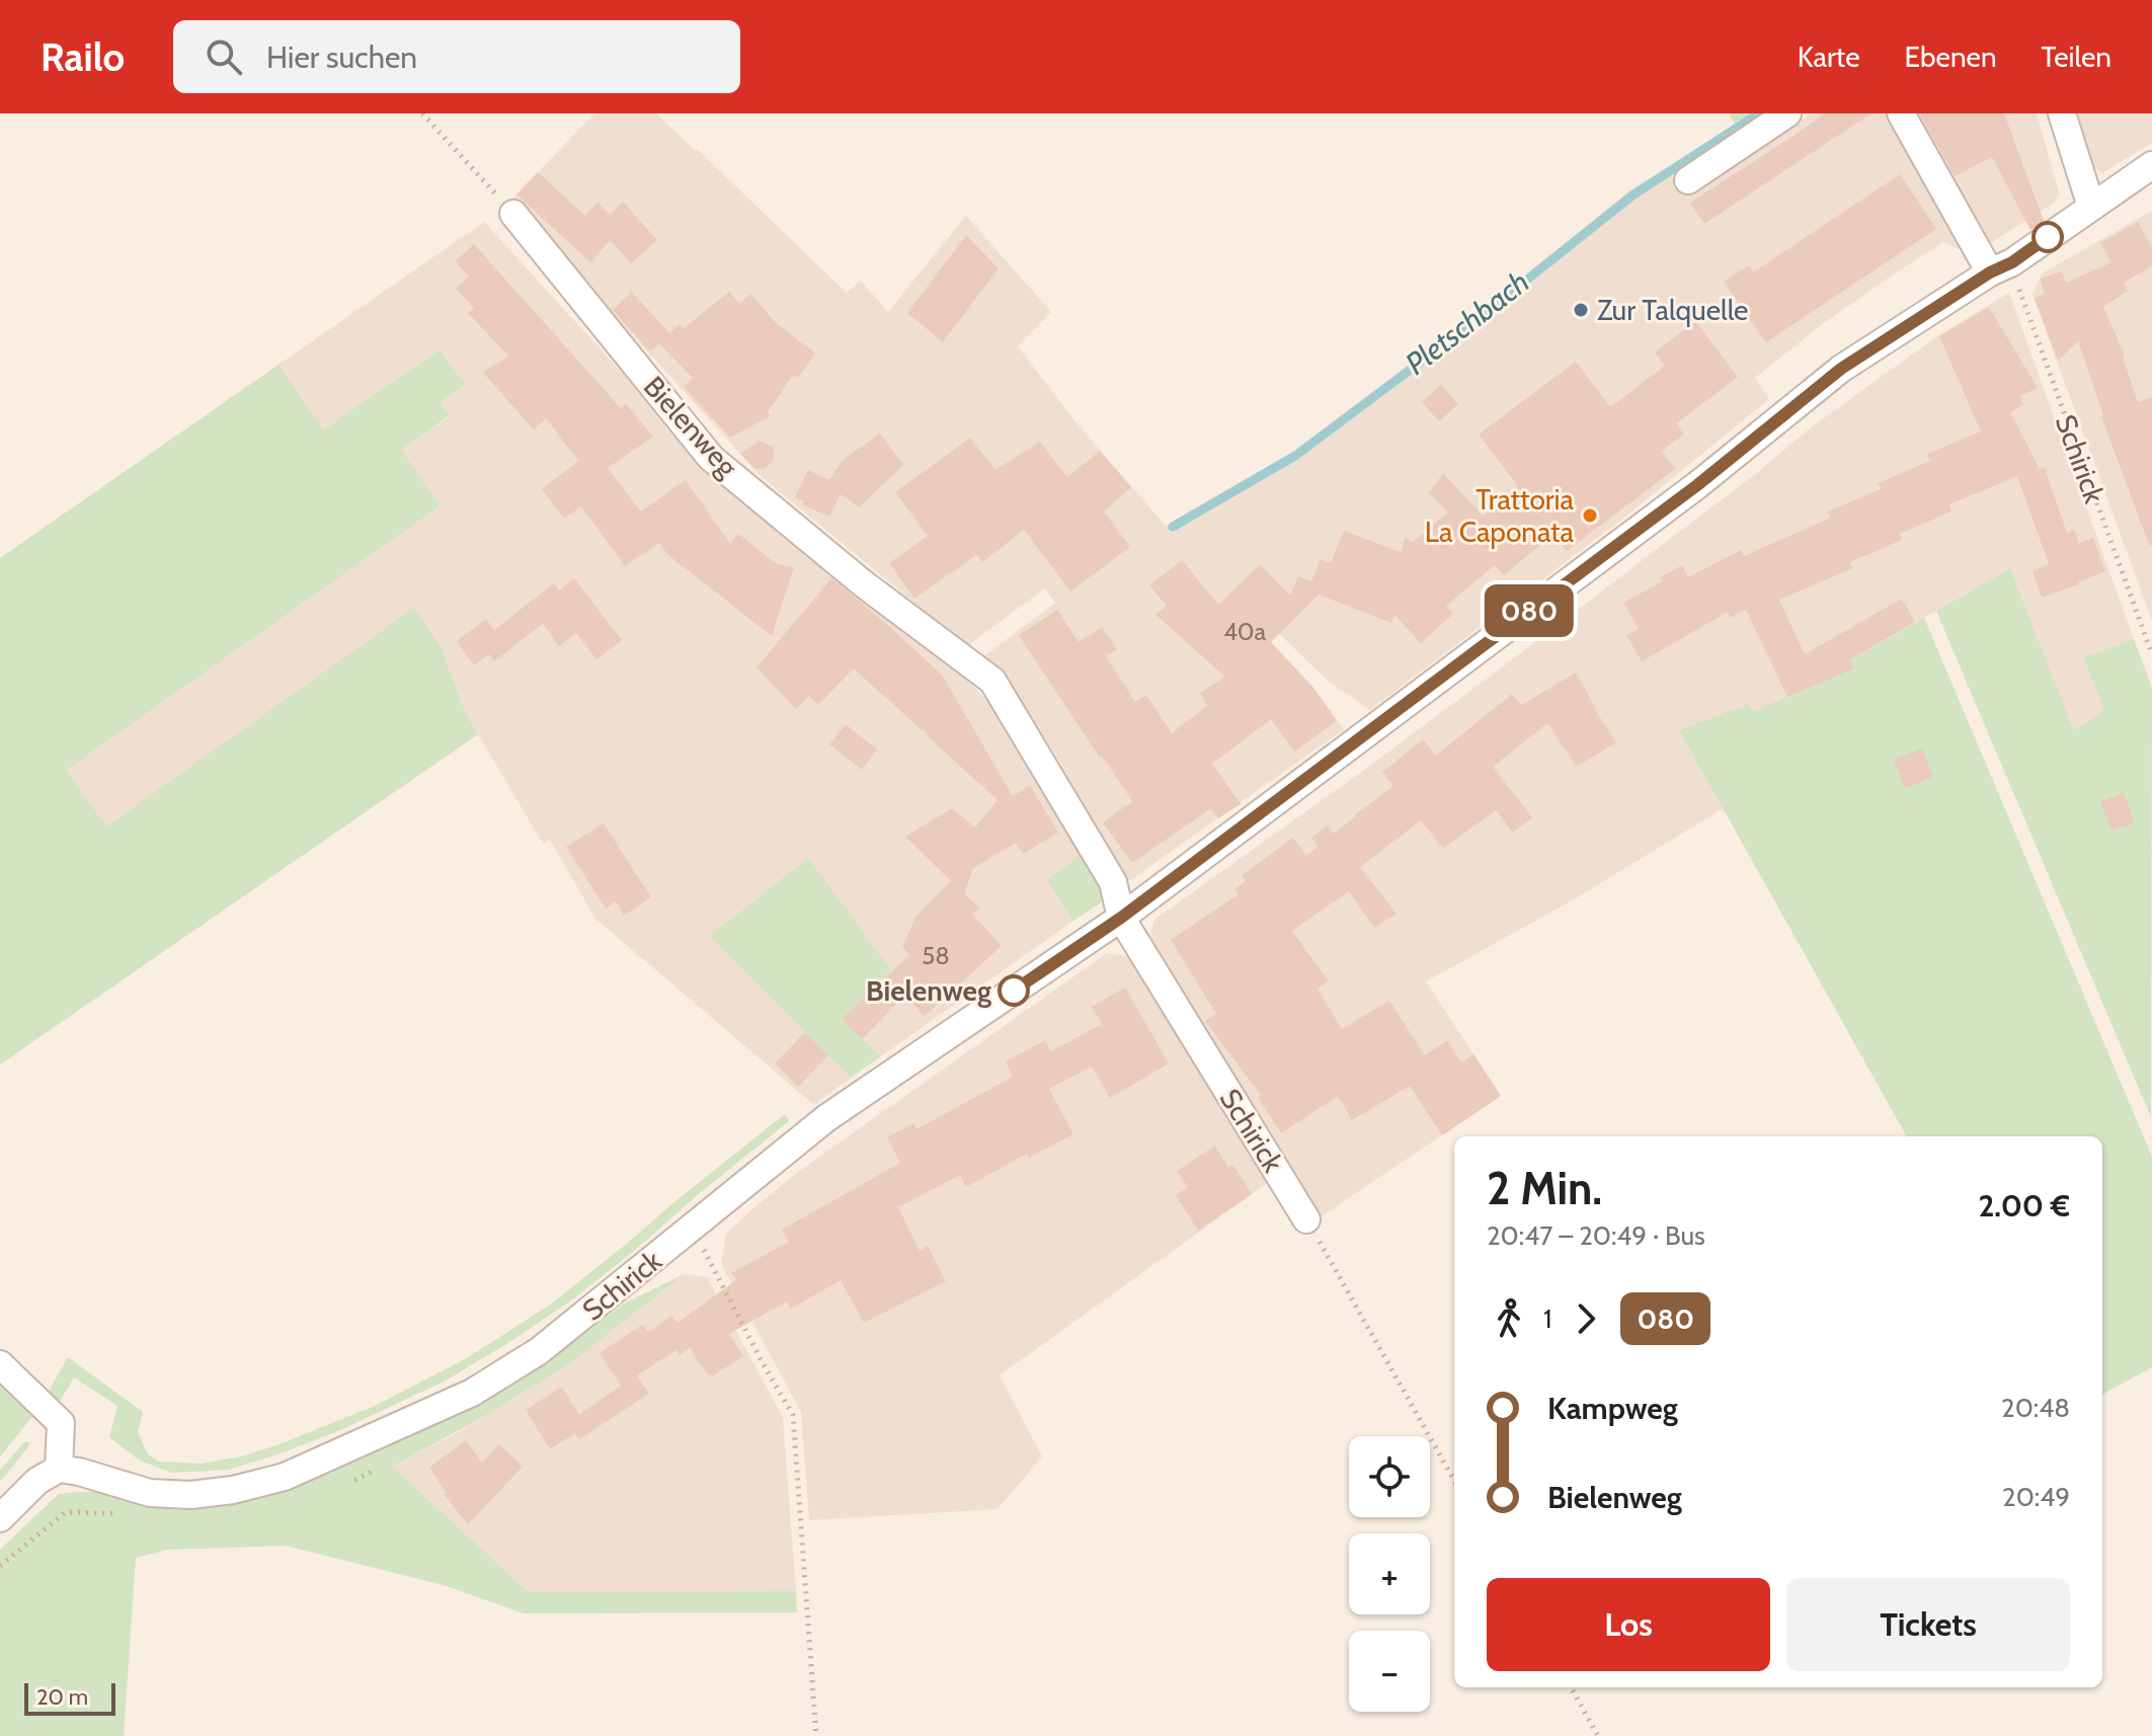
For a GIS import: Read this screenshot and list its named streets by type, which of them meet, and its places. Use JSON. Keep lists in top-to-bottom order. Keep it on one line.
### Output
{"streets":{"street":["Bielenweg","Schirick"]},"crossings":[["Bielenweg","Schirick"]],"water":["Pletschbach"],"places":["Zur Talquelle","Trattoria La Caponata","Bielenweg"],"lines":["bus line 080"],"house_numbers":["40a","58"],"scale_bar":"20 m","page":{"header":"Railo","search":"Hier suchen","nav":["Karte","Ebenen","Teilen"],"on_map":"080","heading":["2 Min.","20:47 – 20:49 · Bus","2.00 €"],"legs":["1","080"],"list":[{"name":"Kampweg","value":"20:48"},{"name":"Bielenweg","value":"20:49"}],"map_buttons":["+","−"],"buttons":["Los","Tickets"],"scale":"20 m"}}
